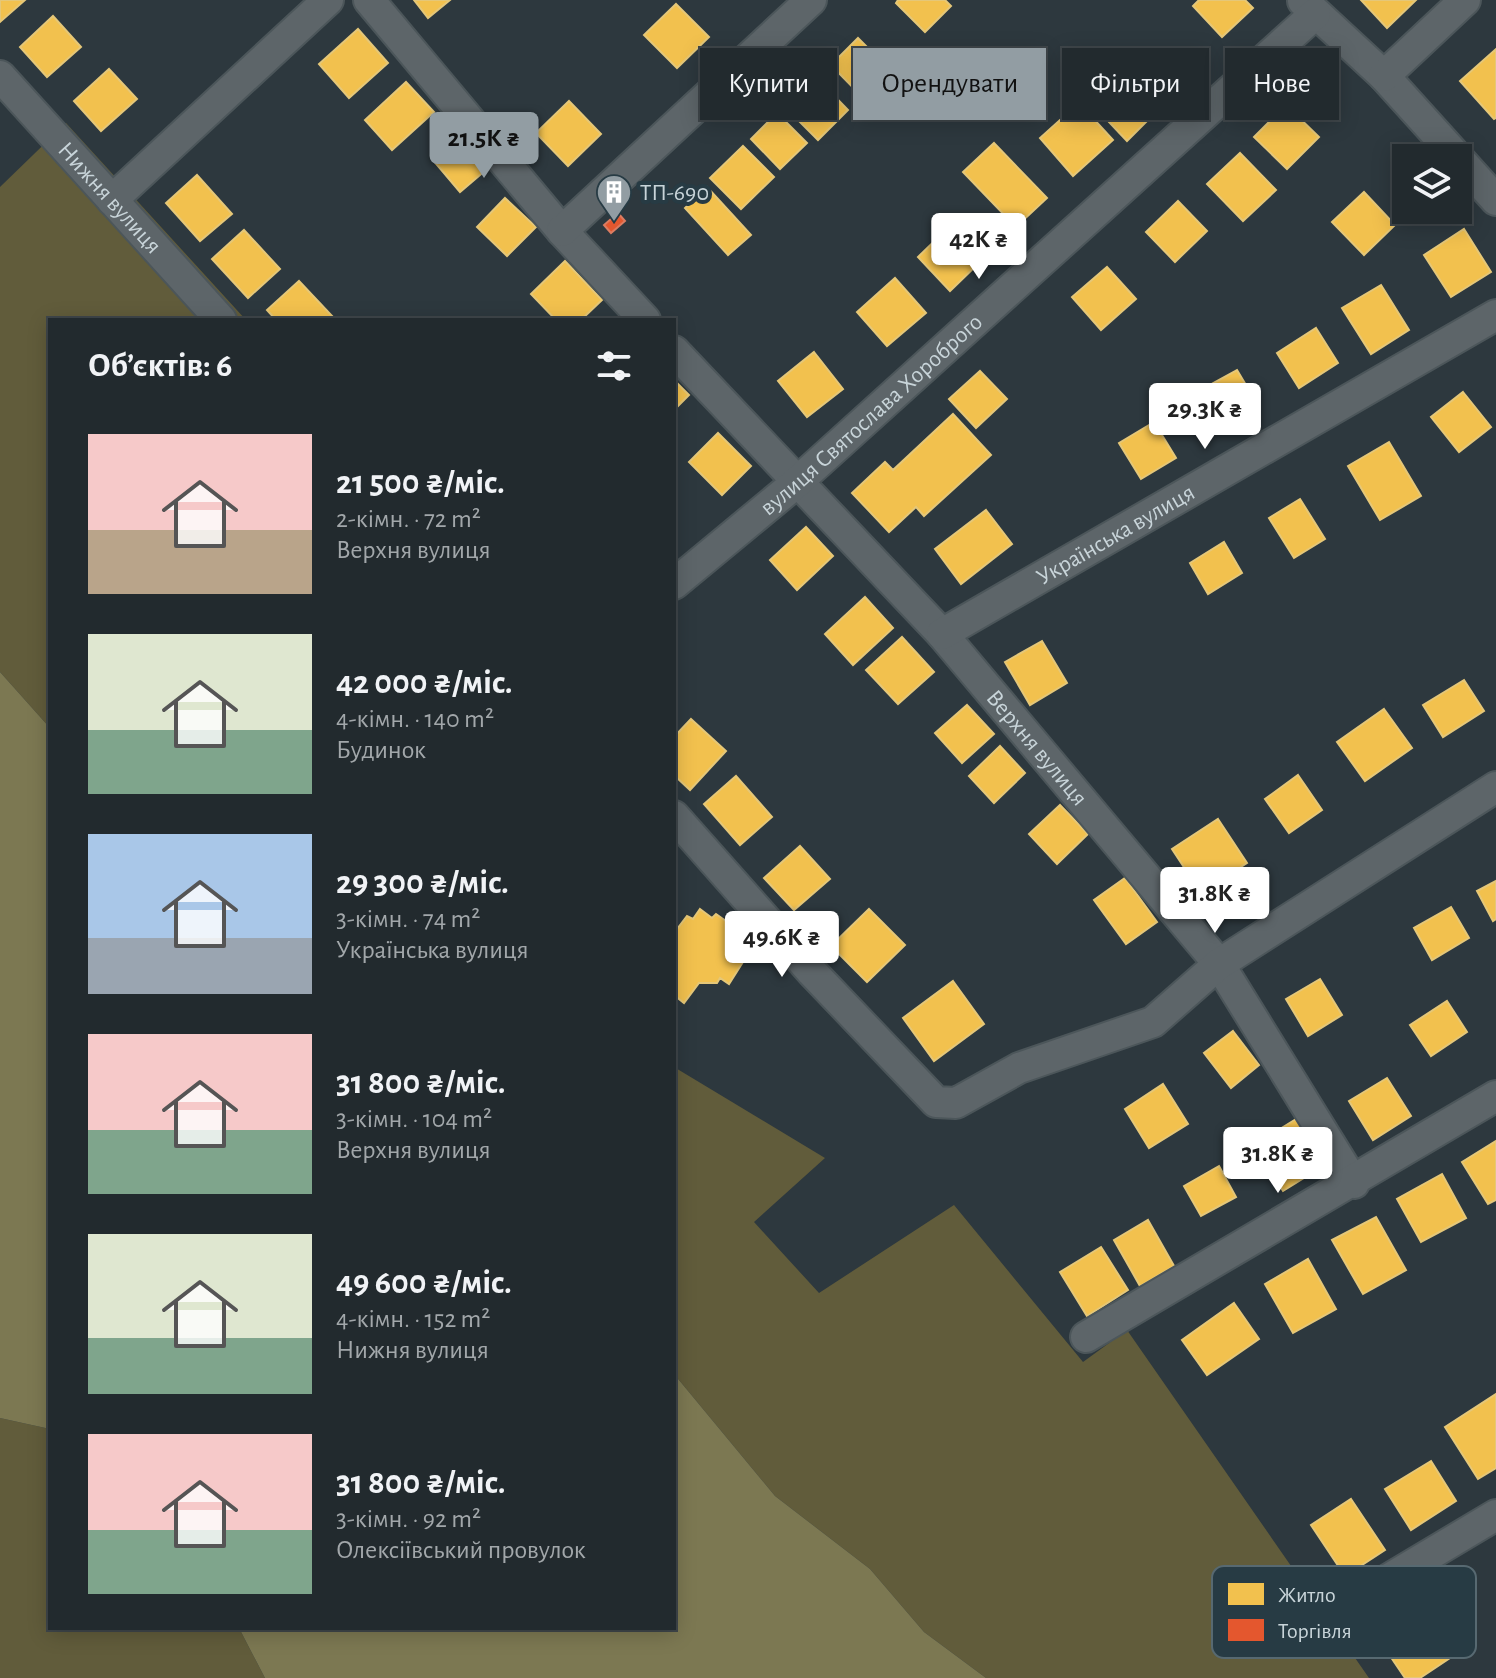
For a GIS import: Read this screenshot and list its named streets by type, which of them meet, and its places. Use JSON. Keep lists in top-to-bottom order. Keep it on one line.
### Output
{"streets":{"street":["Нижня вулиця","вулиця Святослава Хороброго","Українська вулиця","Верхня вулиця"]},"crossings":[["вулиця Святослава Хороброго","Верхня вулиця"],["Українська вулиця","Верхня вулиця"]],"places":{"building":["ТП-690"]},"legend":["Житло","Торгівля"],"page":{"chip":["Купити","Орендувати","Фільтри","Нове"],"price":["21.5K ₴","42K ₴","29.3K ₴","31.8K ₴","49.6K ₴","31.8K ₴"],"heading":"Об’єктів: 6","list":[{"name":"21 500 ₴/міс.","note":"2-кімн. · 72 m² · Верхня вулиця"},{"name":"42 000 ₴/міс.","note":"4-кімн. · 140 m² · Будинок"},{"name":"29 300 ₴/міс.","note":"3-кімн. · 74 m² · Українська вулиця"},{"name":"31 800 ₴/міс.","note":"3-кімн. · 104 m² · Верхня вулиця"},{"name":"49 600 ₴/міс.","note":"4-кімн. · 152 m² · Нижня вулиця"},{"name":"31 800 ₴/міс.","note":"3-кімн. · 92 m² · Олексіївський провулок"}]}}
